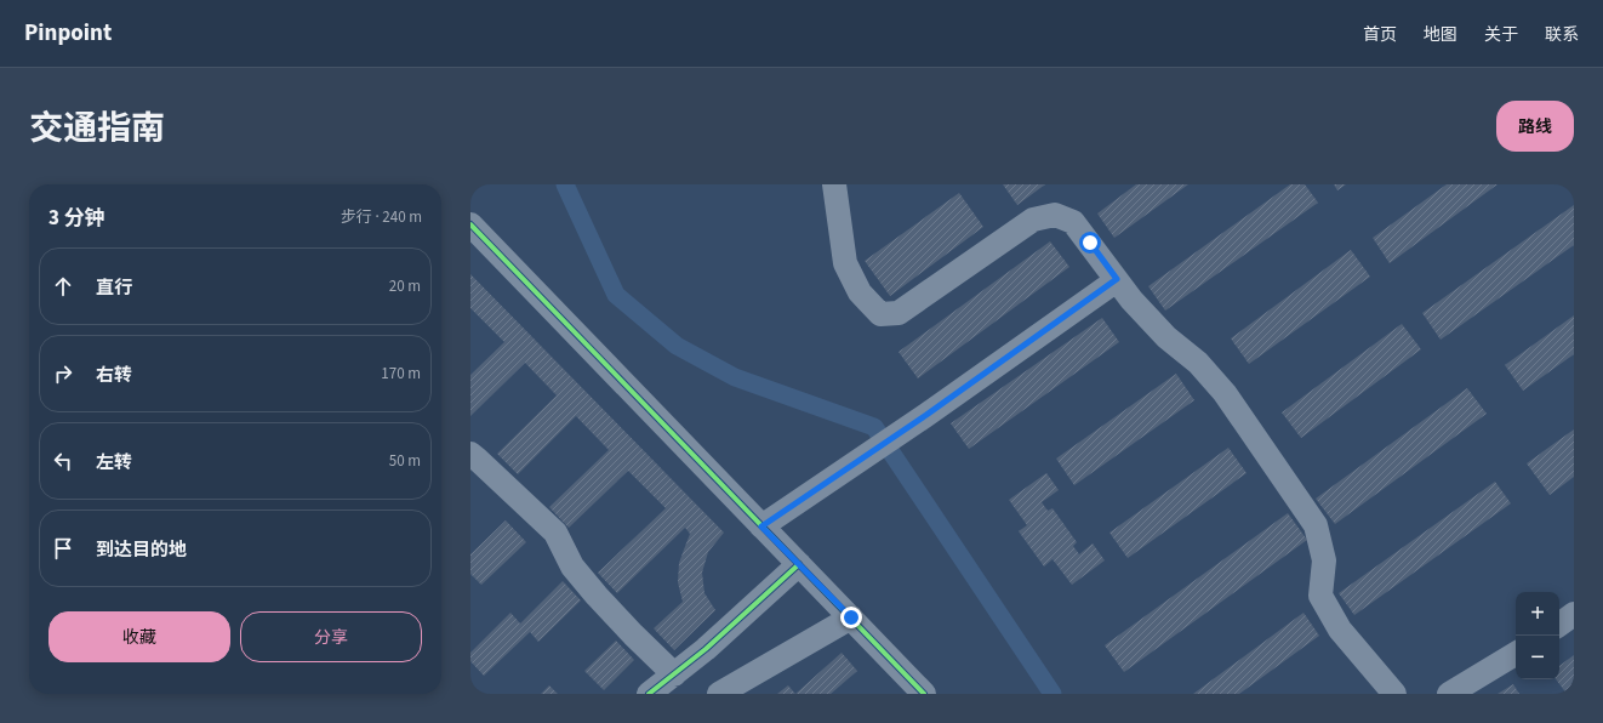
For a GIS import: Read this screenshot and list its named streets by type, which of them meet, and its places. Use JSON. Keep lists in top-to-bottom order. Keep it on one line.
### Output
{"page":{"header":"Pinpoint","nav":["首页","地图","关于","联系"],"title":"交通指南","buttons":["路线",["收藏","分享"]],"heading":["3 分钟","步行 · 240 m"],"list":[["直行","20 m"],["右转","170 m"],["左转","50 m"],"到达目的地"],"map_buttons":["+","−"]}}
